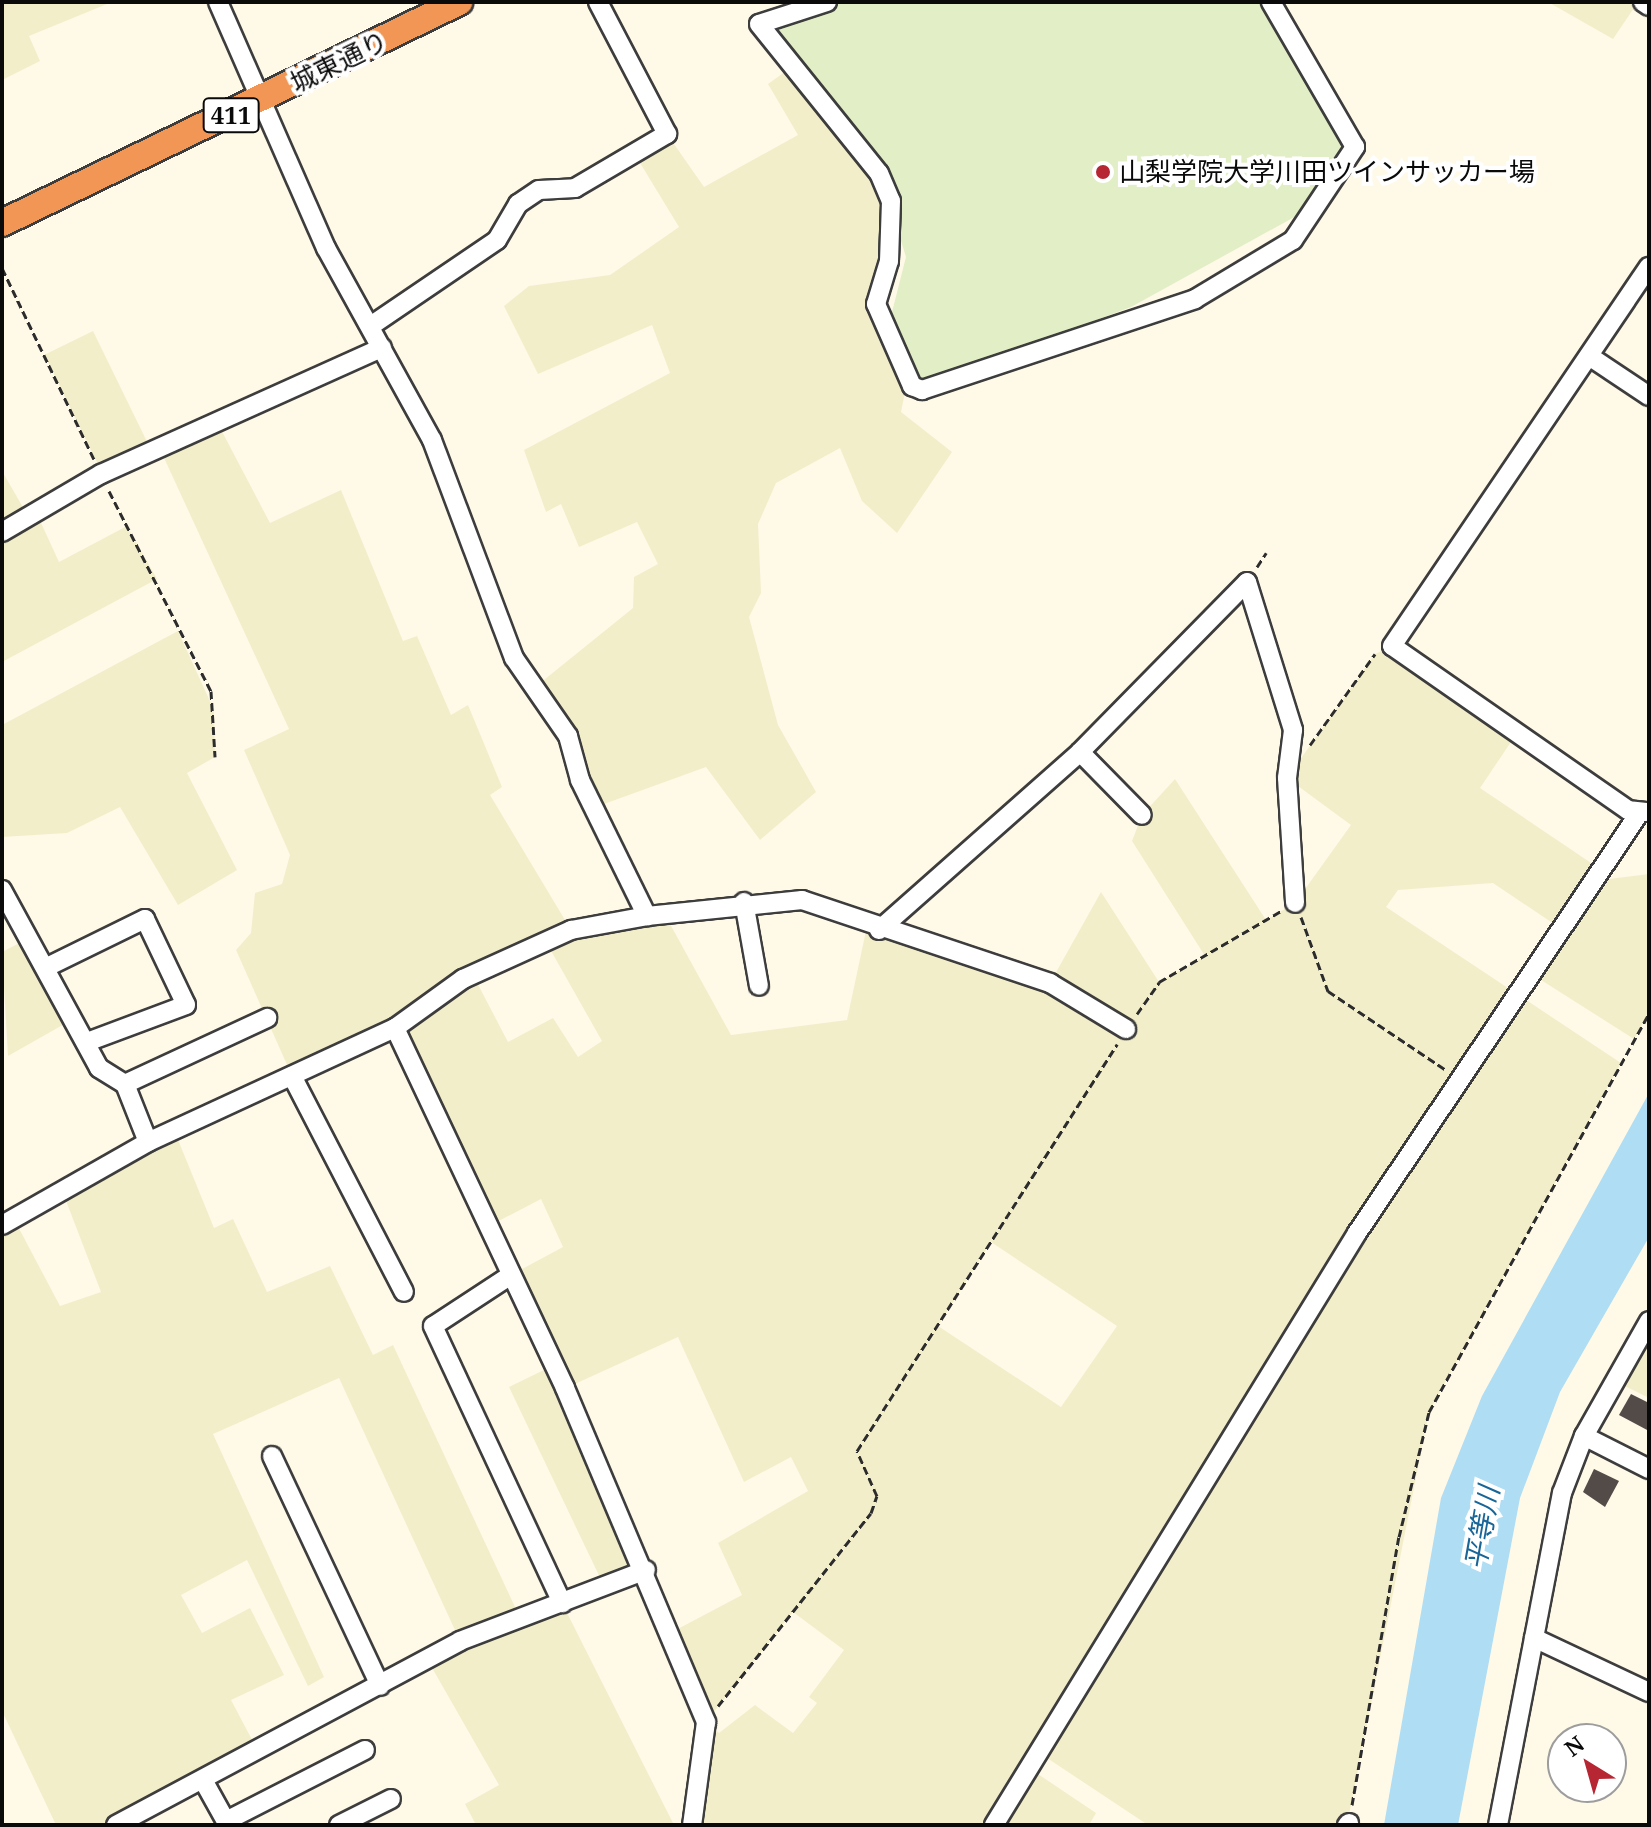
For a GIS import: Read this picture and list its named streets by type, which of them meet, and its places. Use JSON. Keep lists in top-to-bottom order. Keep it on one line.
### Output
{"streets":{"highway":["城東通り","411"]},"water":["平等川"],"places":["山梨学院大学川田ツインサッカー場"],"north":"top left"}
